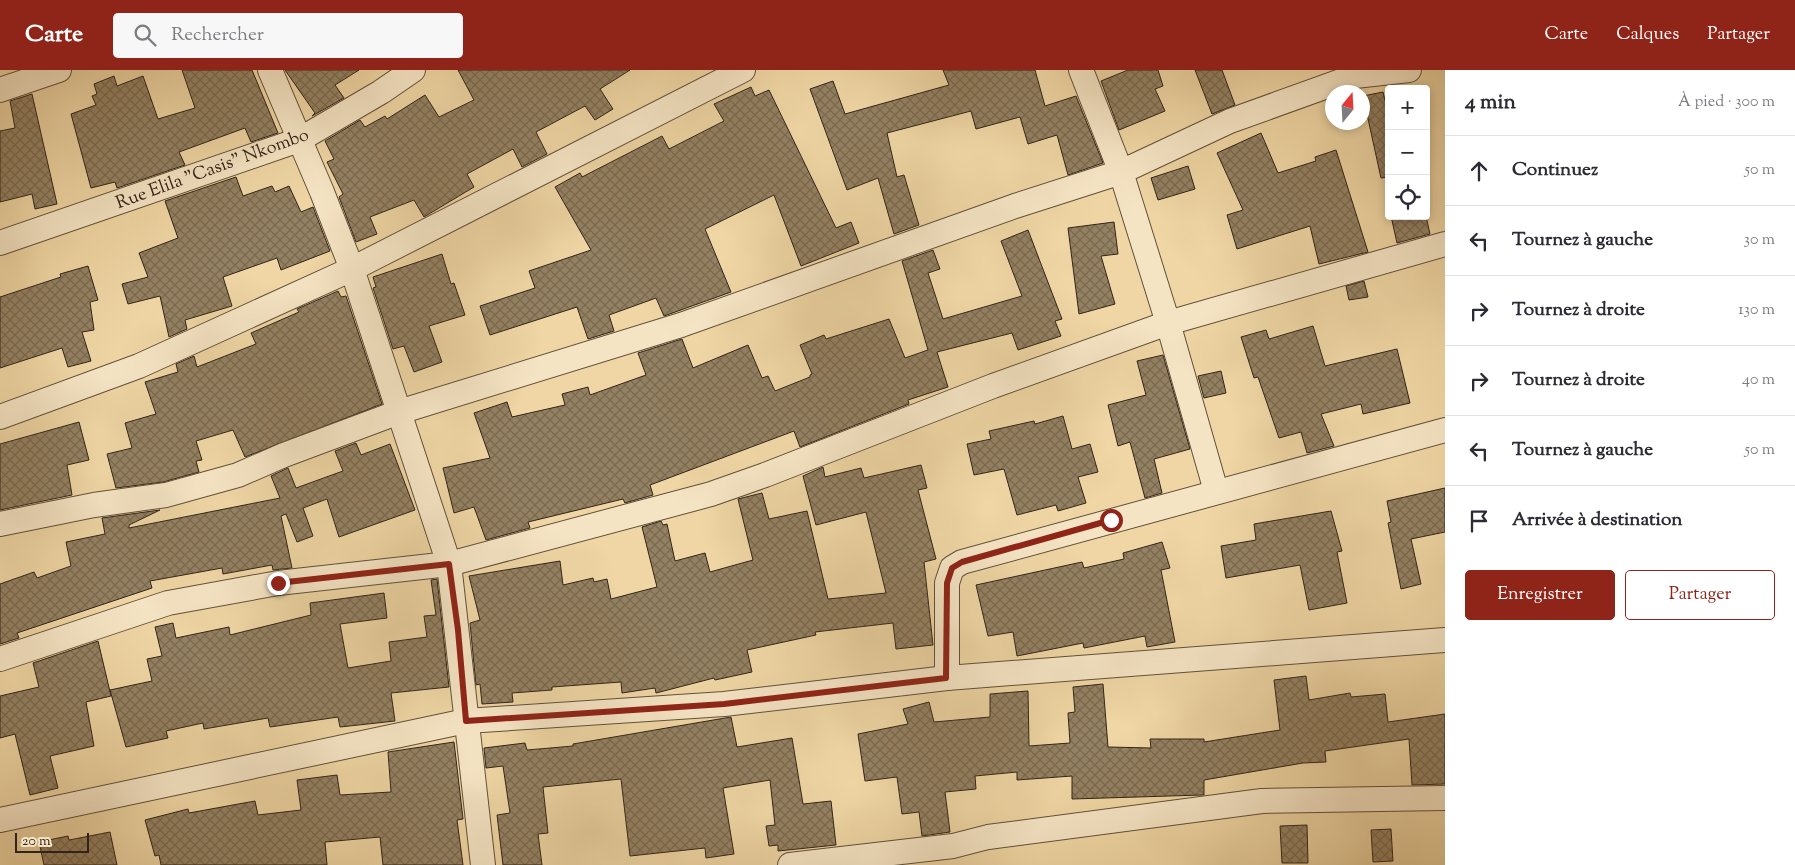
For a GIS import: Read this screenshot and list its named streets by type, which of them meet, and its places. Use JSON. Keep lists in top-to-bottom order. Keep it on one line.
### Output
{"streets":{"street":["Rue Elila \"Casis\" Nkombo"]},"scale_bar":"20 m","north":"top","page":{"header":"Carte","search":"Rechercher","nav":["Carte","Calques","Partager"],"heading":["4 min","À pied · 300 m"],"map_buttons":["+","−"],"list":[["Continuez","50 m"],["Tournez à gauche","30 m"],["Tournez à droite","130 m"],["Tournez à droite","40 m"],["Tournez à gauche","50 m"],"Arrivée à destination"],"buttons":["Enregistrer","Partager"],"scale":"20 m"}}
